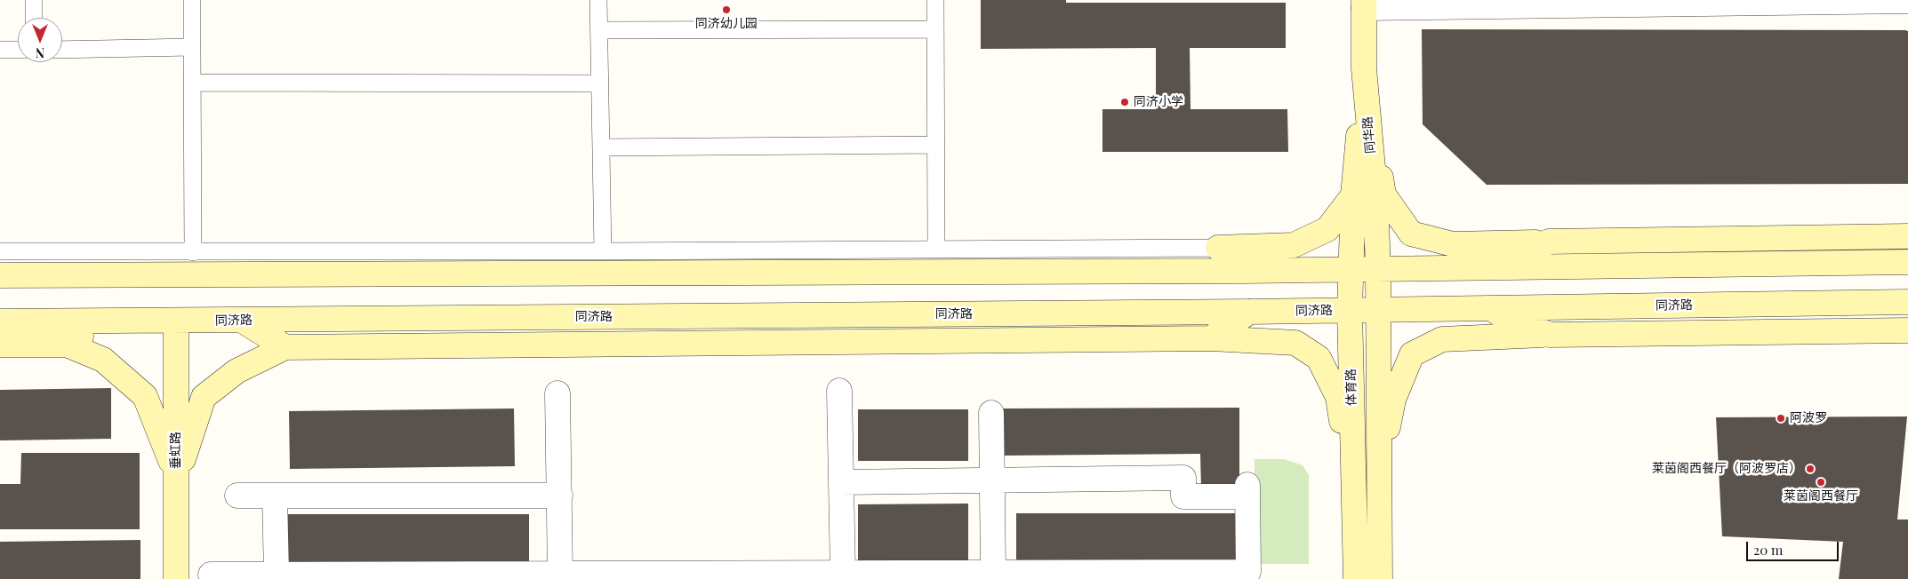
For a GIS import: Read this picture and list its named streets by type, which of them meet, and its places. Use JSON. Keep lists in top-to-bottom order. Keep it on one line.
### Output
{"streets":{"main road":["同华路","同济路","体育路","垂虹路"]},"crossings":[["同华路","体育路"],["同济路","体育路"],["同济路","垂虹路"]],"places":["同济幼儿园","同济小学","阿波罗","莱茵阁西餐厅（阿波罗店）","莱茵阁西餐厅"],"scale_bar":"20 m","north":"bottom"}
